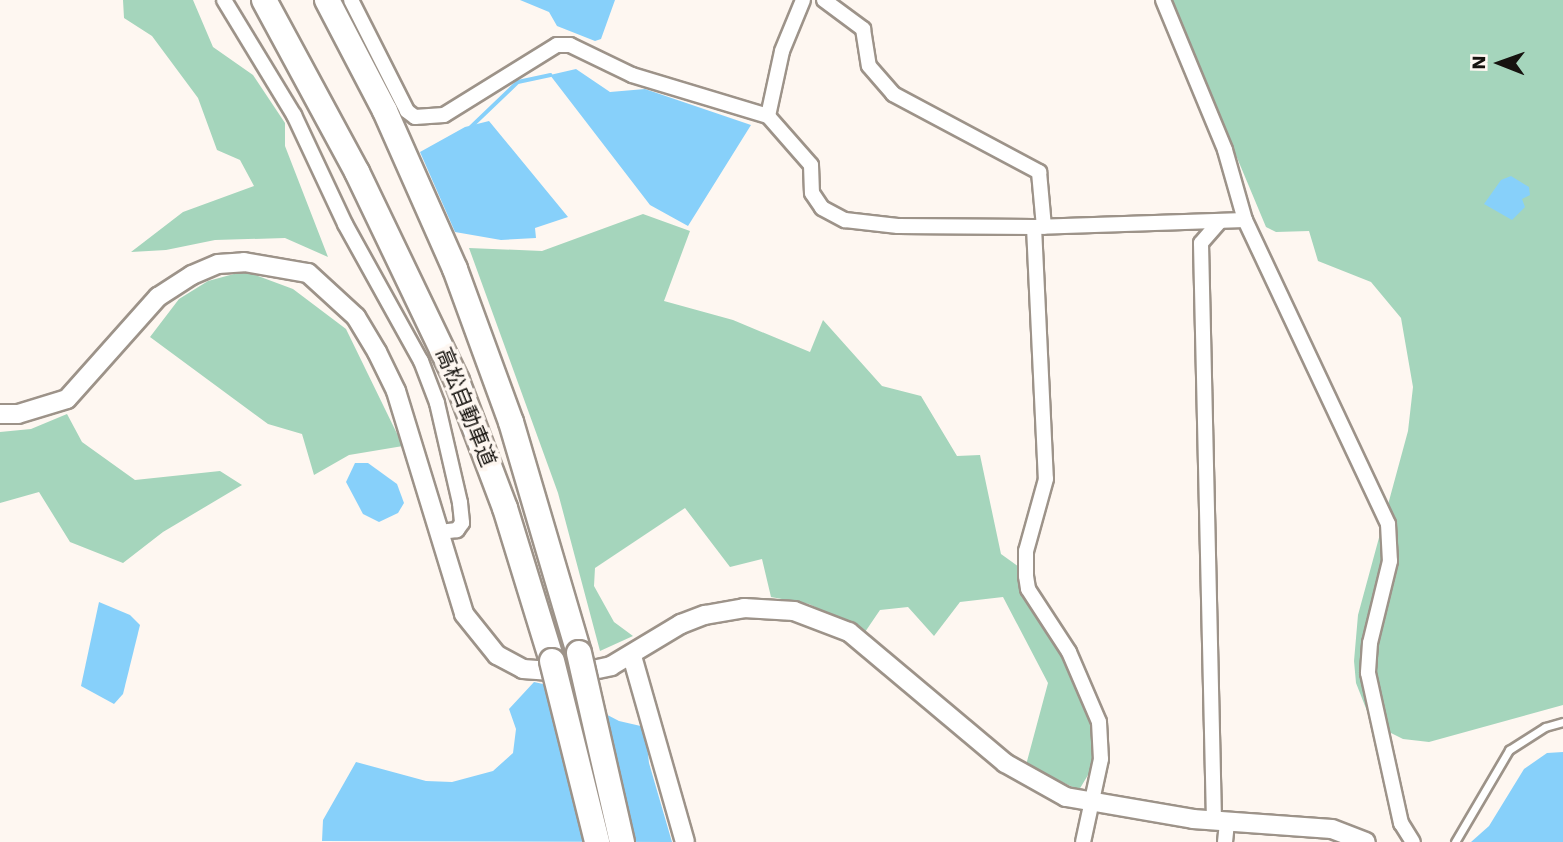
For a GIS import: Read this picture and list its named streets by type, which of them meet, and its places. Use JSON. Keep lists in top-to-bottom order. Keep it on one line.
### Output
{"streets":{"highway":["高松自動車道"]},"north":"left"}
